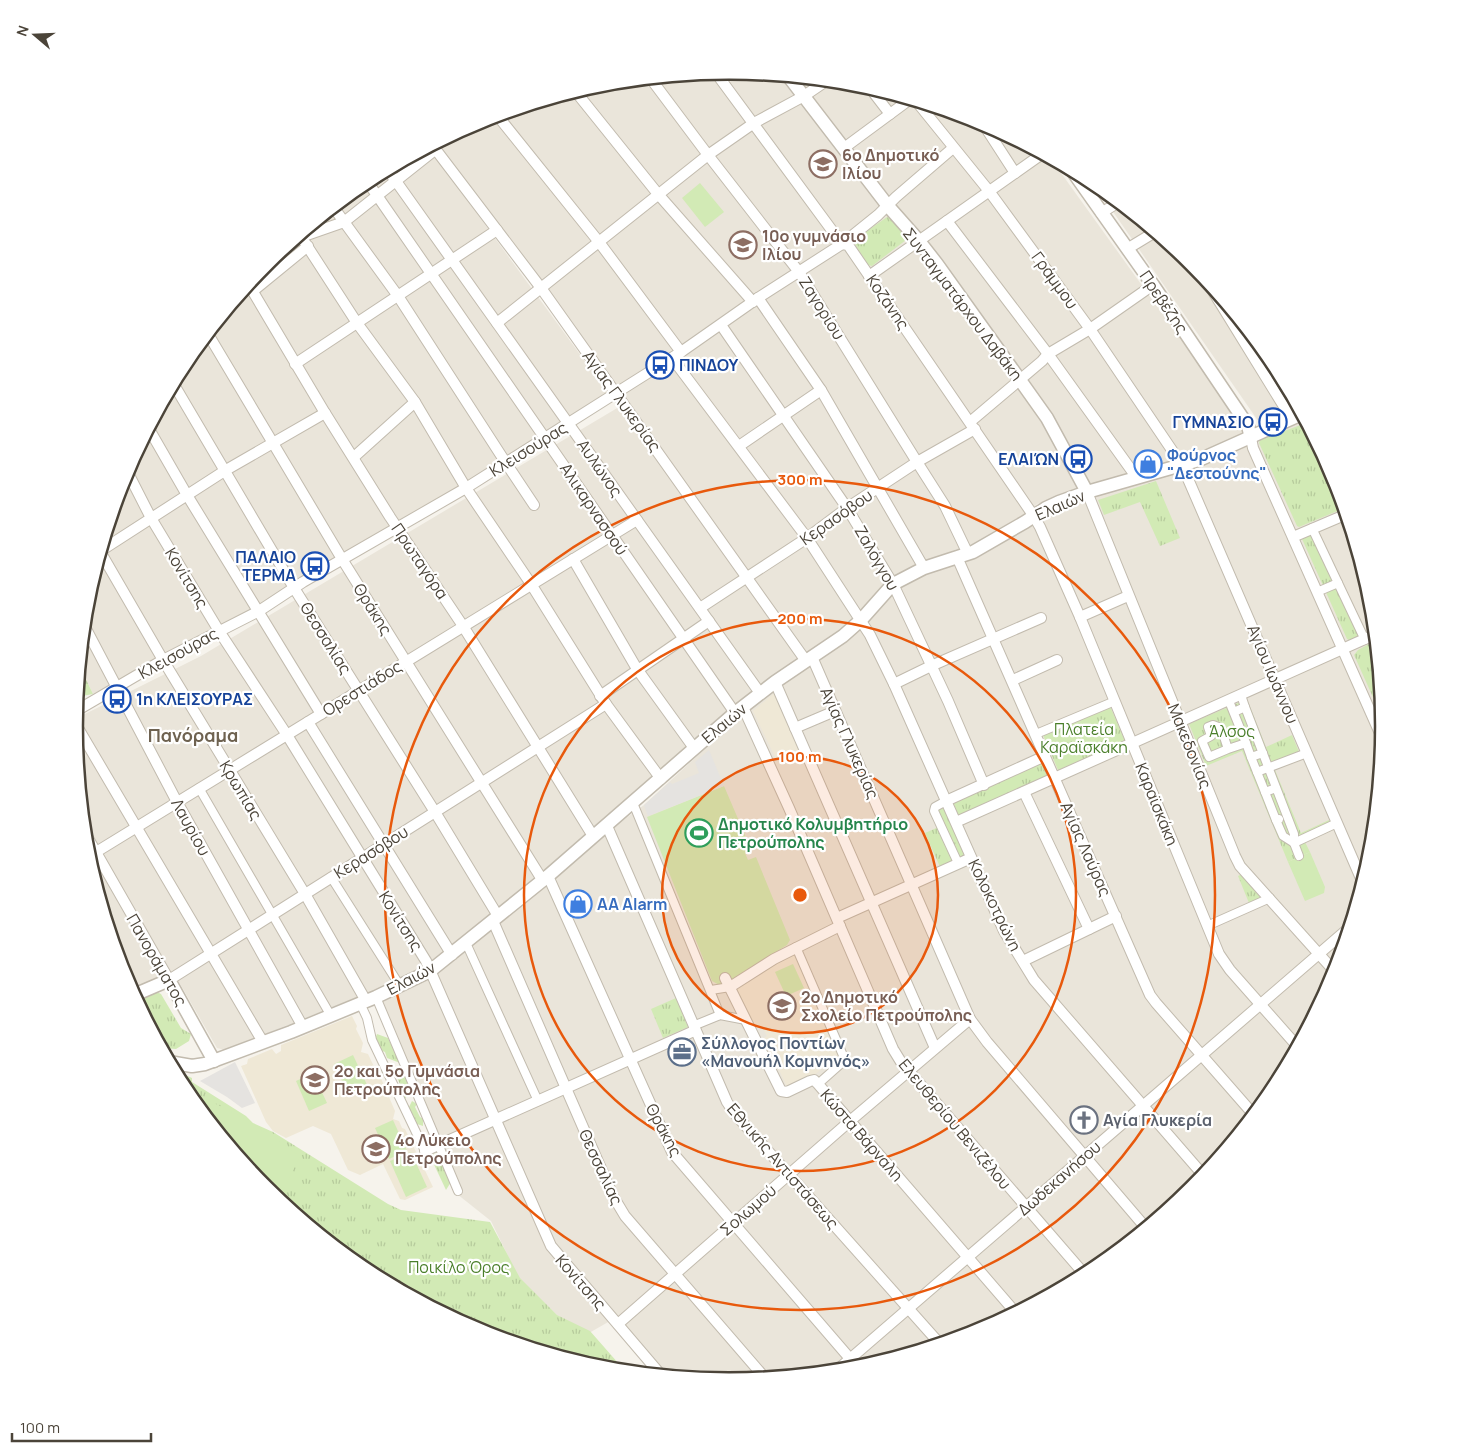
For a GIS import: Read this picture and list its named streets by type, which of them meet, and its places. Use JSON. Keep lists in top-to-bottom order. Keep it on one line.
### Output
{"streets":{"street":["Γράμμου","Κοζάνης","Πρεβέζης","Συνταγματάρχου Δαβάκη","Ζαγορίου","Αγίας Γλυκερίας","Κλεισούρας","Αυλώνος","Ελαιών","Αλικαρνασσού","Κερασόβου","Ζαλόγγου","Πρωταγόρα","Κονίτσης","Θράκης","Θεσσαλίας","Αγίου Ιωάννου","Ορεστιάδος","Μακεδονίας","Κρωπίας","Καραϊσκάκη","Λαυρίου","Αγίας Λαύρας","Κολοκοτρώνη","Πανοράματος","Ελευθερίου Βενιζέλου","Κώστα Βάρναλη","Εθνικής Αντιστάσεως","Δωδεκανήσου","Σολωμού"]},"crossings":[["Γράμμου","Κλεισούρας"],["Γράμμου","Ελαιών"],["Γράμμου","Κερασόβου"],["Γράμμου","Αγίου Ιωάννου"],["Κοζάνης","Κλεισούρας"],["Κοζάνης","Ελαιών"],["Κοζάνης","Κερασόβου"],["Κοζάνης","Καραϊσκάκη"],["Πρεβέζης","Ελαιών"],["Πρεβέζης","Κερασόβου"],["Συνταγματάρχου Δαβάκη","Κλεισούρας"],["Συνταγματάρχου Δαβάκη","Ελαιών"],["Συνταγματάρχου Δαβάκη","Κερασόβου"],["Συνταγματάρχου Δαβάκη","Μακεδονίας"],["Ζαγορίου","Κλεισούρας"],["Ζαγορίου","Ελαιών"],["Ζαγορίου","Κερασόβου"],["Ζαγορίου","Αγίας Λαύρας"],["Αγίας Γλυκερίας","Κλεισούρας"],["Αγίας Γλυκερίας","Ελαιών"],["Αγίας Γλυκερίας","Κερασόβου"],["Αγίας Γλυκερίας","Δωδεκανήσου"],["Αγίας Γλυκερίας","Σολωμού"],["Κλεισούρας","Αυλώνος"],["Κλεισούρας","Αλικαρνασσού"],["Κλεισούρας","Ζαλόγγου"],["Κλεισούρας","Πρωταγόρα"],["Κλεισούρας","Κονίτσης"],["Κλεισούρας","Θράκης"],["Κλεισούρας","Θεσσαλίας"],["Κλεισούρας","Κρωπίας"],["Κλεισούρας","Λαυρίου"],["Κλεισούρας","Κολοκοτρώνη"],["Αυλώνος","Ελαιών"],["Αυλώνος","Κερασόβου"],["Αυλώνος","Ορεστιάδος"],["Ελαιών","Αλικαρνασσού"],["Ελαιών","Ζαλόγγου"],["Ελαιών","Πρωταγόρα"],["Ελαιών","Κονίτσης"],["Ελαιών","Θράκης"],["Ελαιών","Θεσσαλίας"],["Ελαιών","Αγίου Ιωάννου"],["Ελαιών","Μακεδονίας"],["Ελαιών","Κρωπίας"],["Ελαιών","Καραϊσκάκη"],["Ελαιών","Λαυρίου"],["Ελαιών","Αγίας Λαύρας"],["Ελαιών","Κολοκοτρώνη"],["Ελαιών","Πανοράματος"],["Ελαιών","Ελευθερίου Βενιζέλου"],["Ελαιών","Εθνικής Αντιστάσεως"],["Αλικαρνασσού","Κερασόβου"],["Αλικαρνασσού","Ορεστιάδος"],["Αλικαρνασσού","Ελευθερίου Βενιζέλου"],["Κερασόβου","Ζαλόγγου"],["Κερασόβου","Πρωταγόρα"],["Κερασόβου","Κονίτσης"],["Κερασόβου","Θράκης"],["Κερασόβου","Θεσσαλίας"],["Κερασόβου","Κρωπίας"],["Κερασόβου","Λαυρίου"],["Κερασόβου","Κολοκοτρώνη"],["Κερασόβου","Πανοράματος"],["Πρωταγόρα","Ορεστιάδος"],["Κονίτσης","Ορεστιάδος"],["Κονίτσης","Σολωμού"],["Θράκης","Ορεστιάδος"],["Θράκης","Δωδεκανήσου"],["Θράκης","Σολωμού"],["Θεσσαλίας","Ορεστιάδος"],["Θεσσαλίας","Σολωμού"],["Ορεστιάδος","Κρωπίας"],["Ορεστιάδος","Λαυρίου"],["Μακεδονίας","Δωδεκανήσου"],["Καραϊσκάκη","Δωδεκανήσου"],["Αγίας Λαύρας","Δωδεκανήσου"],["Κολοκοτρώνη","Δωδεκανήσου"],["Ελευθερίου Βενιζέλου","Δωδεκανήσου"],["Ελευθερίου Βενιζέλου","Σολωμού"],["Κώστα Βάρναλη","Δωδεκανήσου"],["Κώστα Βάρναλη","Σολωμού"],["Εθνικής Αντιστάσεως","Δωδεκανήσου"],["Εθνικής Αντιστάσεως","Σολωμού"]],"districts":["Πανόραμα"],"parks":["Πλατεία Καραϊσκάκη","Άλσος","Ποικίλο Όρος"],"places":{"school or university":["6ο Δημοτικό Ιλίου","10ο γυμνάσιο Ιλίου","2ο Δημοτικό Σχολείο Πετρούπολης","2ο και 5ο Γυμνάσια Πετρούπολης","4ο Λύκειο Πετρούπολης"],"bus stop":["ΠΙΝΔΟΥ","ΓΥΜΝΑΣΙΟ","ΕΛΑΙΏΝ","ΠΑΛΑΙΟ ΤΕΡΜΑ","1η ΚΛΕΙΣΟΥΡΑΣ"],"shop":["Φούρνος \"Δεστούνης\"","AA Alarm"],"sports":["Δημοτικό Κολυμβητήριο Πετρούπολης"],"office":["Σύλλογος Ποντίων «Μανουήλ Κομνηνός»"],"church":["Αγία Γλυκερία"]},"scale_bar":"100 m","north":"left","rings":["300 m","200 m","100 m"]}
